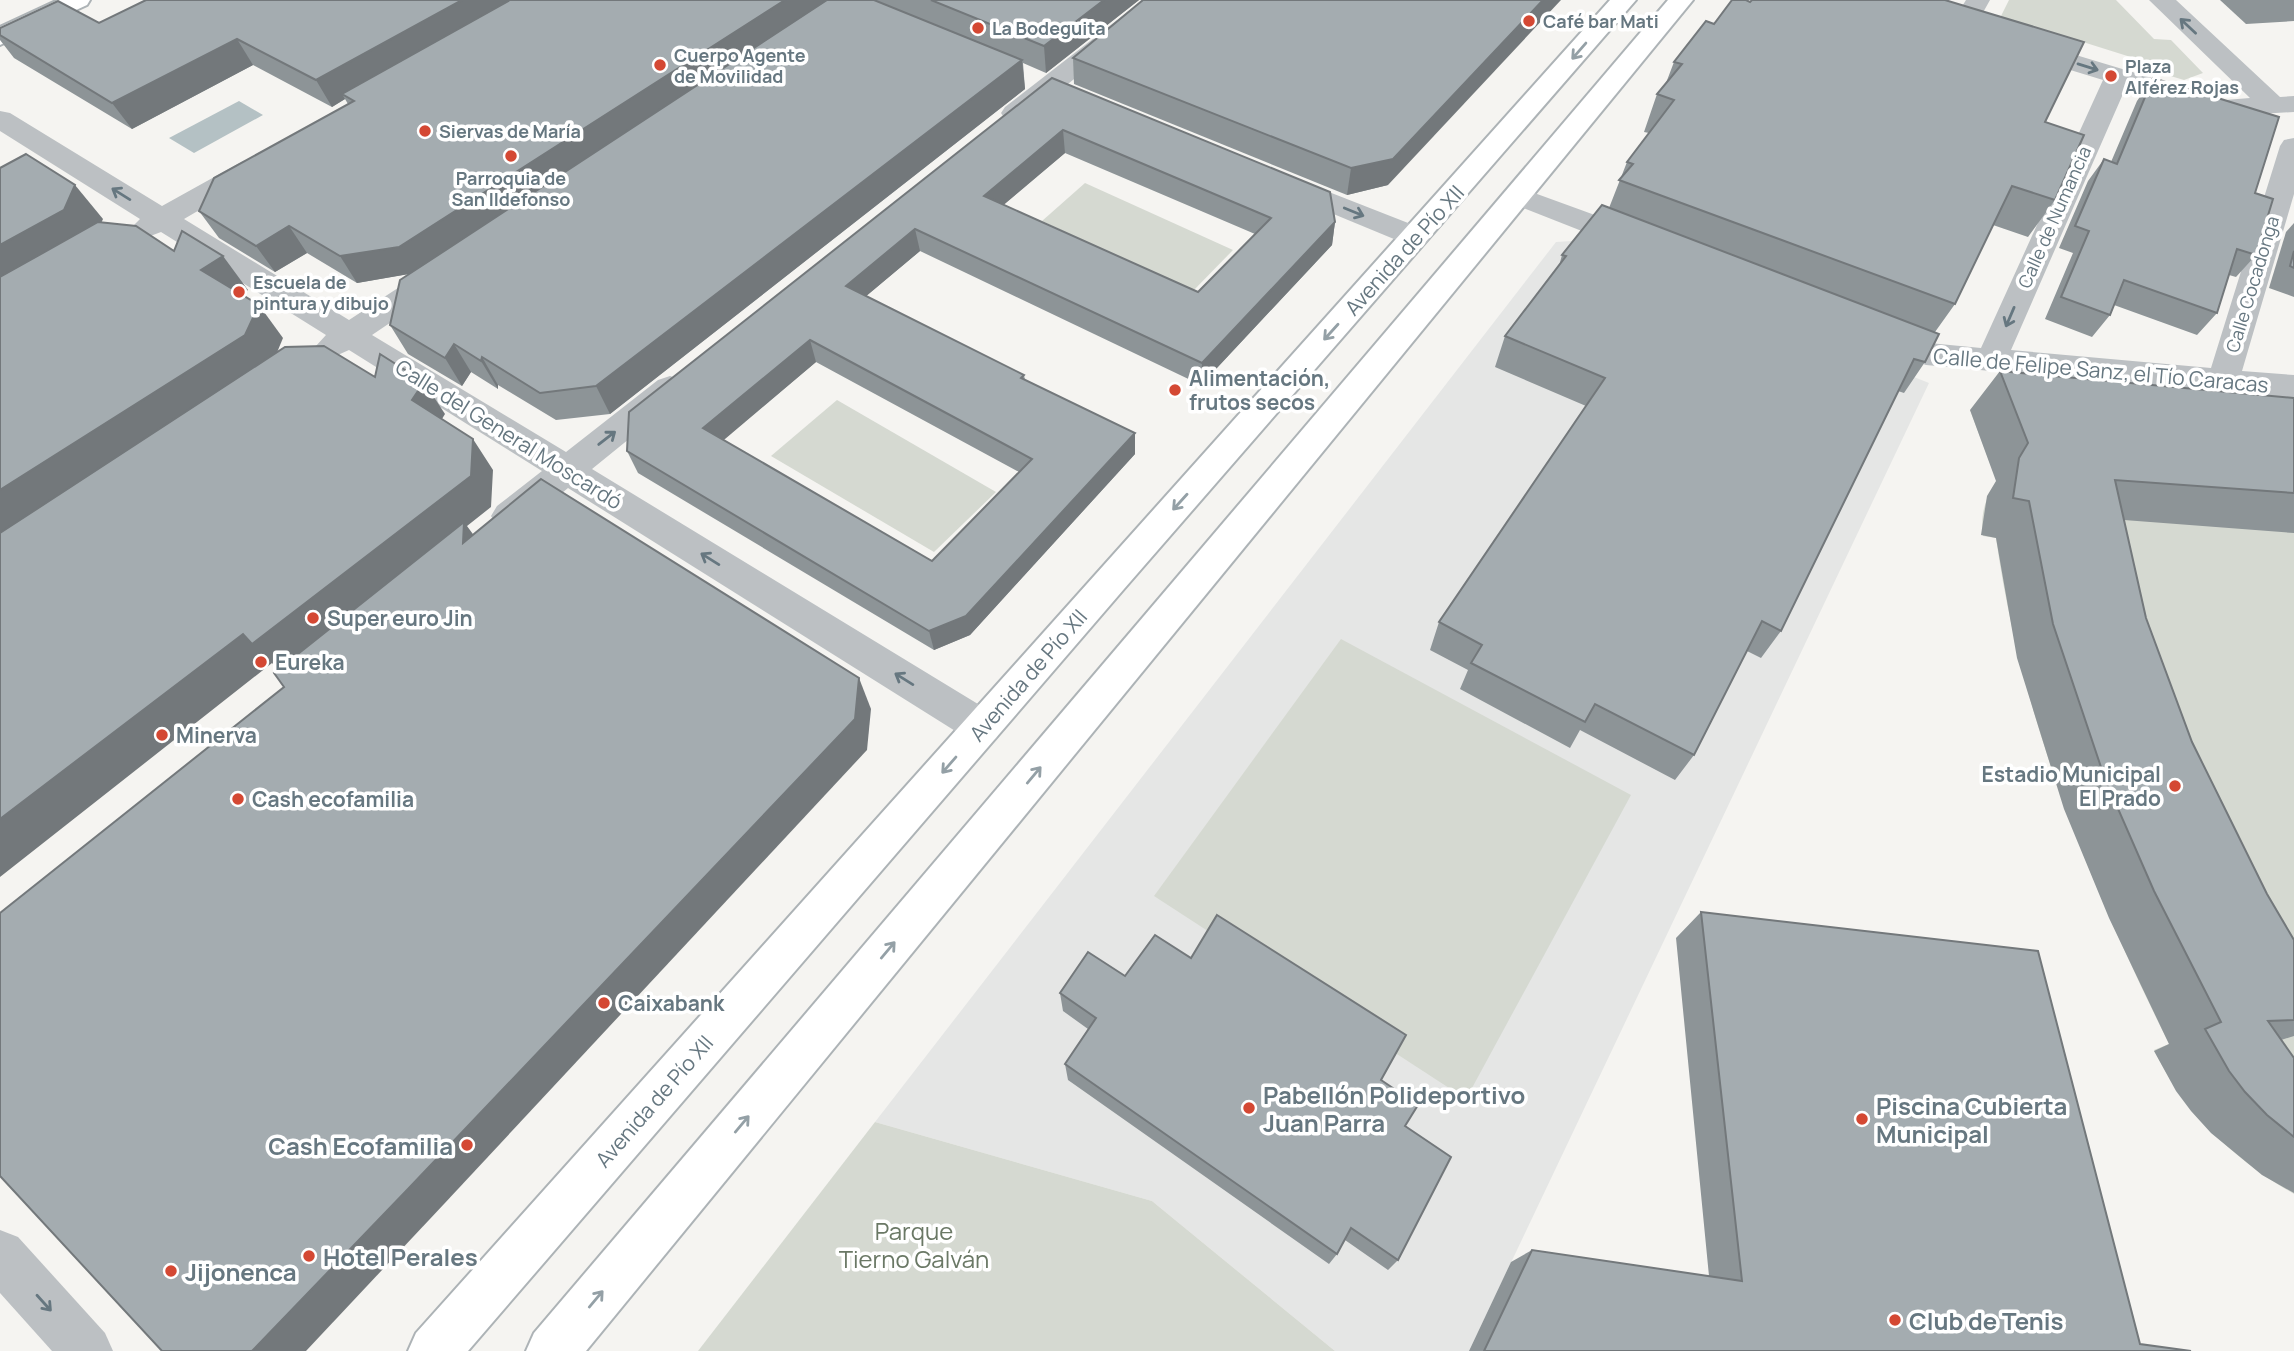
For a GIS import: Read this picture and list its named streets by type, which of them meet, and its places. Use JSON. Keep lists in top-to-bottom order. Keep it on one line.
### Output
{"streets":{"main road":["Avenida de Pío XII"],"street":["Calle de Numancia","Calle Cocadonga","Calle de Felipe Sanz, el Tío Caracas","Calle del General Moscardó"]},"crossings":[["Calle de Numancia","Calle de Felipe Sanz, el Tío Caracas"],["Avenida de Pío XII","Calle del General Moscardó"],["Calle Cocadonga","Calle de Felipe Sanz, el Tío Caracas"]],"one_way":["Calle de Numancia","Calle del General Moscardó"],"parks":["Parque Tierno Galván"],"places":["Café bar Mati","La Bodeguita","Cuerpo Agente de Movilidad","Plaza Alférez Rojas","Siervas de María","Parroquia de San Ildefonso","Escuela de pintura y dibujo","Alimentación, frutos secos","Super euro Jin","Eureka","Minerva","Estadio Municipal El Prado","Cash ecofamilia","Caixabank","Pabellón Polideportivo Juan Parra","Piscina Cubierta Municipal","Cash Ecofamilia","Hotel Perales","Jijonenca","Club de Tenis"]}
